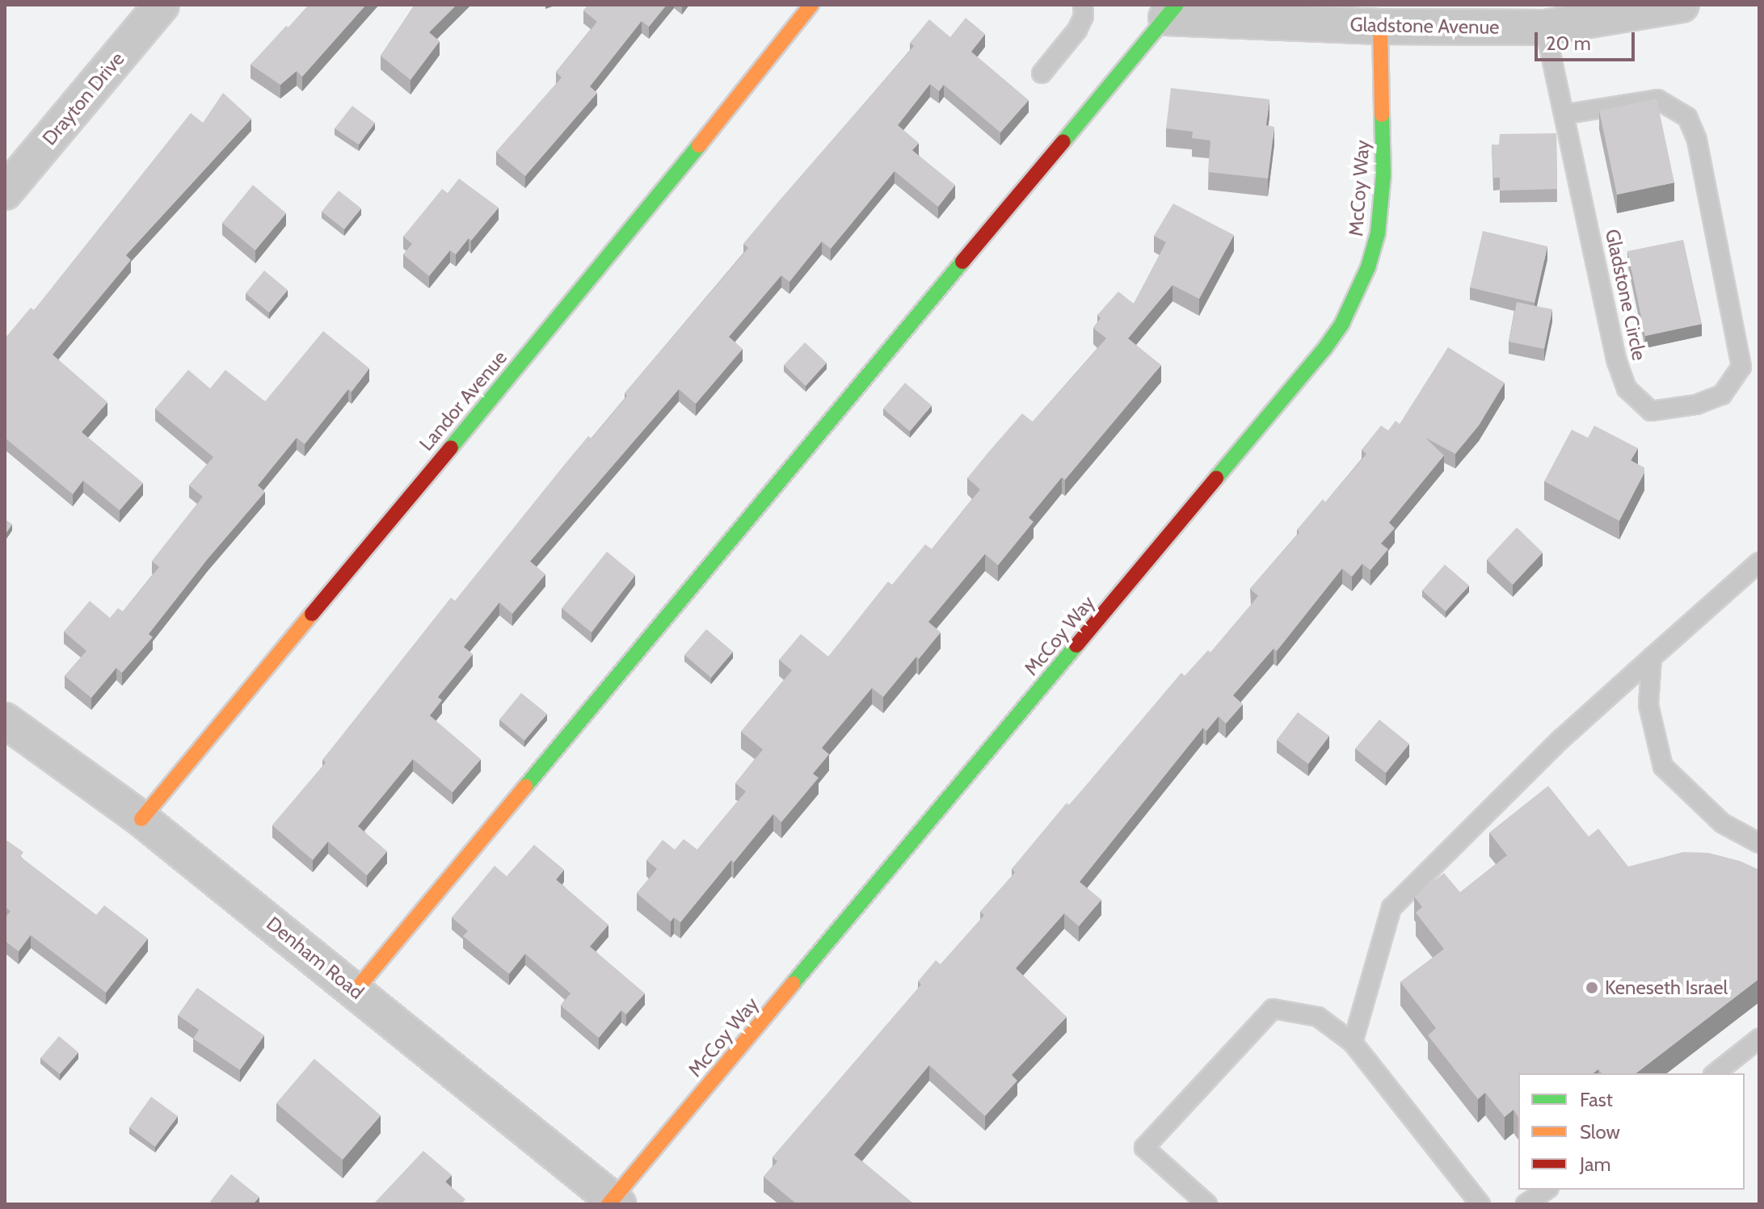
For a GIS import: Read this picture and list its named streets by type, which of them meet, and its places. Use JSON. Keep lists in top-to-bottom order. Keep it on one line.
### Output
{"streets":{"street":["Gladstone Avenue","Drayton Drive","McCoy Way","Landor Avenue","Denham Road"],"lane":["Gladstone Circle"]},"crossings":[["Gladstone Avenue","McCoy Way"],["Gladstone Avenue","Gladstone Circle"],["McCoy Way","Denham Road"],["Landor Avenue","Denham Road"]],"places":["Keneseth Israel"],"legend":["Fast","Slow","Jam"],"scale_bar":"20 m"}
